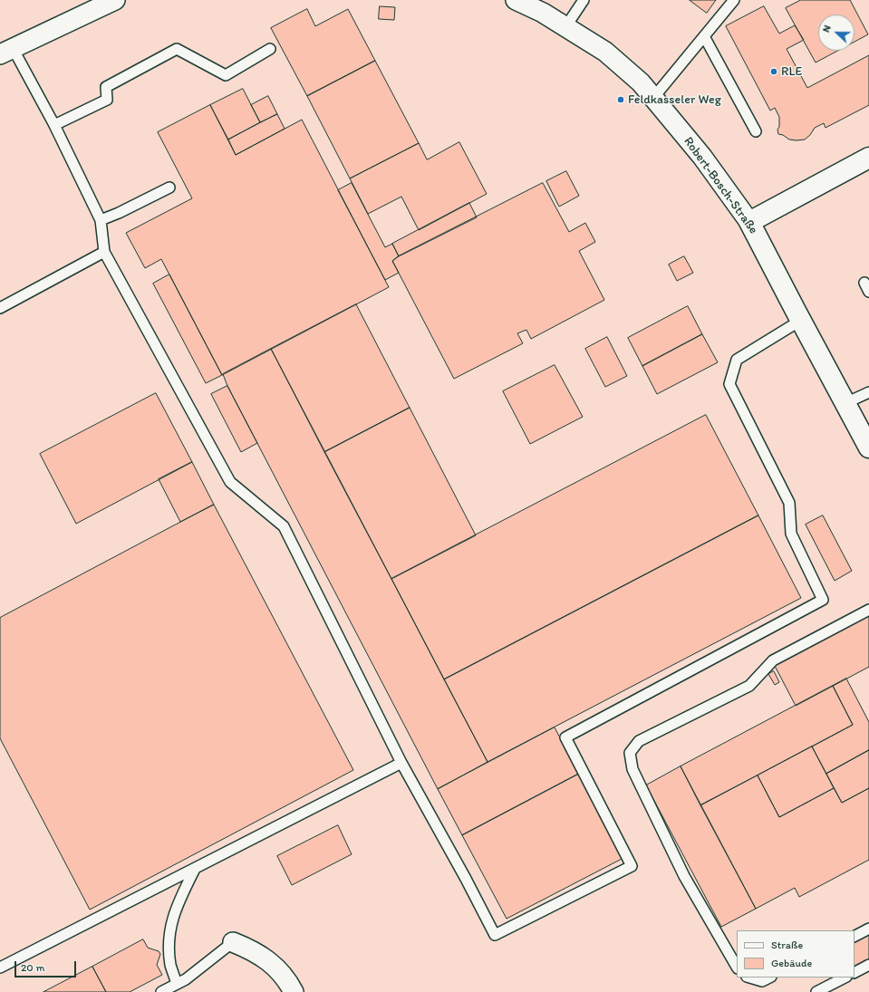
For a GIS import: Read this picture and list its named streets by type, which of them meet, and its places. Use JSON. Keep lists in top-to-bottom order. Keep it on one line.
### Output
{"streets":{"street":["Robert-Bosch-Straße"]},"places":["RLE","Feldkasseler Weg"],"legend":["Straße","Gebäude"],"scale_bar":"20 m","north":"left"}
